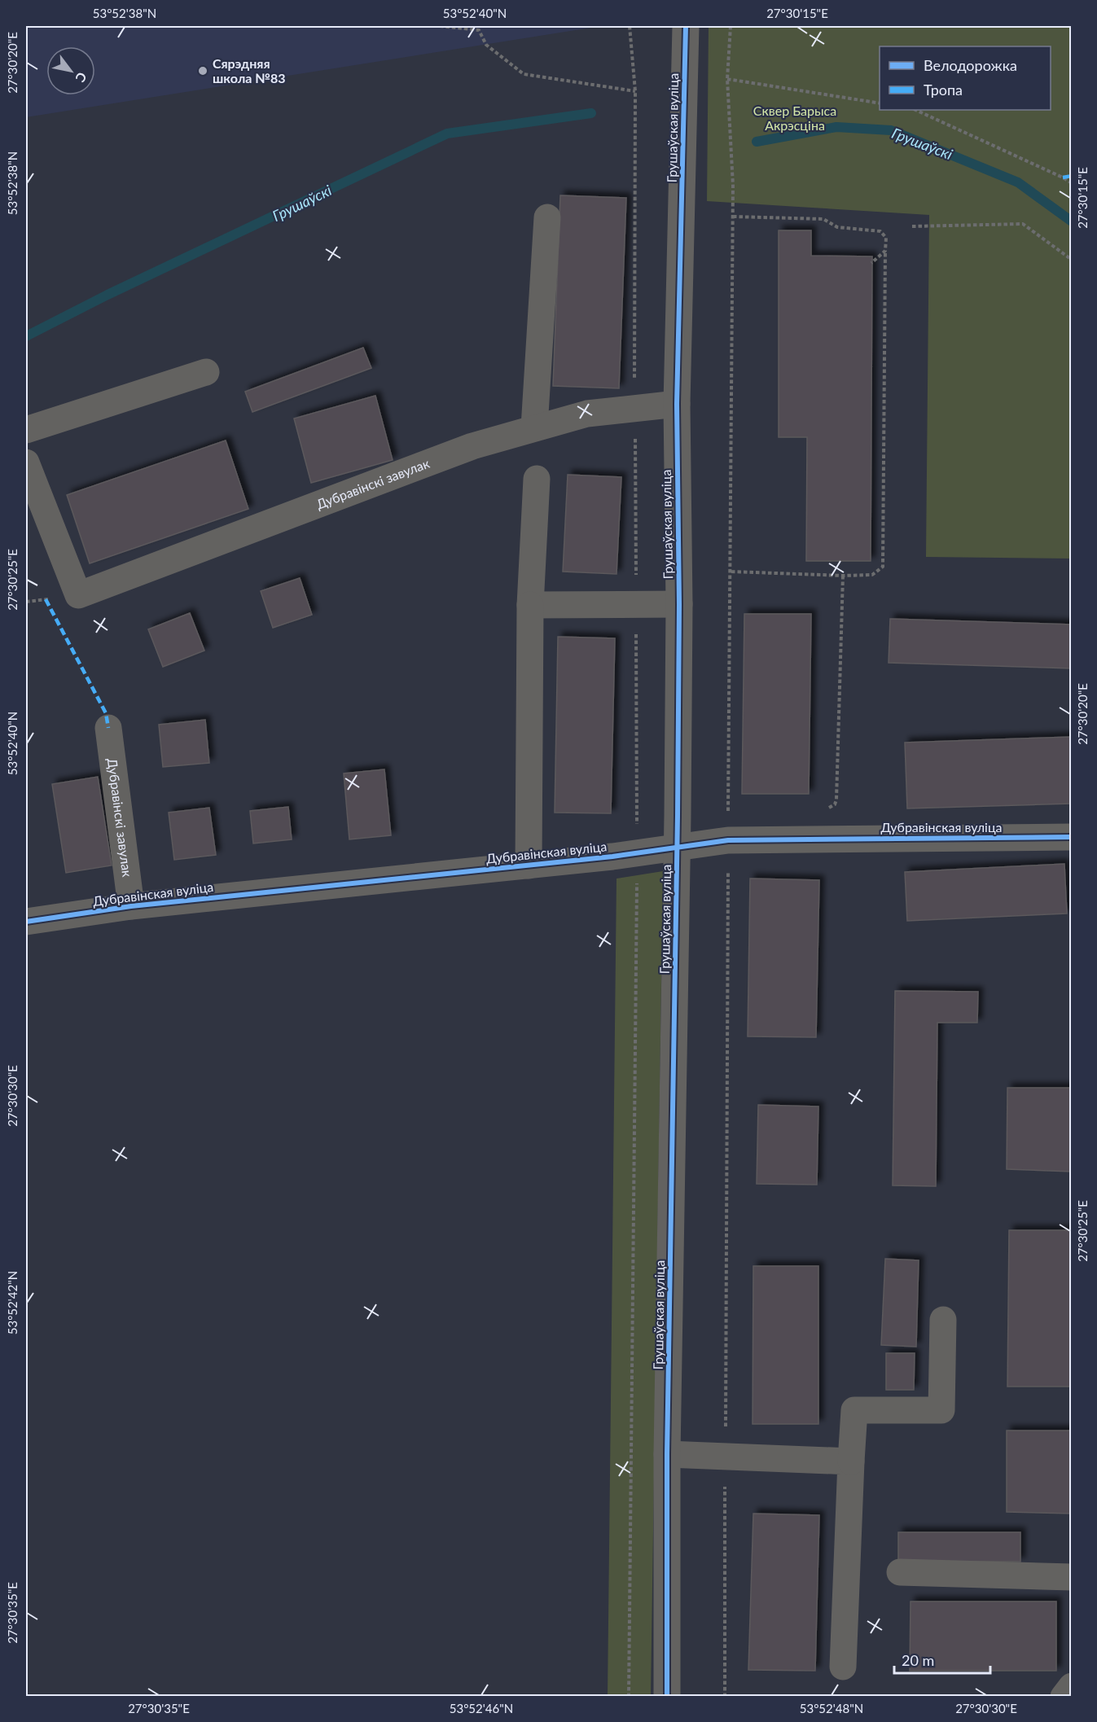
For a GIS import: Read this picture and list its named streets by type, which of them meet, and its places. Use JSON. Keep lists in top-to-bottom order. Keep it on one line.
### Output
{"streets":{"street":["Грушаўская вуліца","Дубравінскі завулак","Дубравінская вуліца"]},"crossings":[["Грушаўская вуліца","Дубравінскі завулак"],["Грушаўская вуліца","Дубравінская вуліца"],["Дубравінскі завулак","Дубравінская вуліца"]],"water":["Грушаўскі"],"parks":["Сквер Барыса Акрэсціна"],"places":["Сярэдняя школа №83"],"legend":["Велодорожка","Тропа"],"scale_bar":"20 m","north":"bottom right","coordinates":["53°52'38\"N","53°52'40\"N","27°30'15\"E","27°30'20\"E","27°30'25\"E","27°30'30\"E","53°52'42\"N","27°30'35\"E","53°52'46\"N","53°52'48\"N"]}
